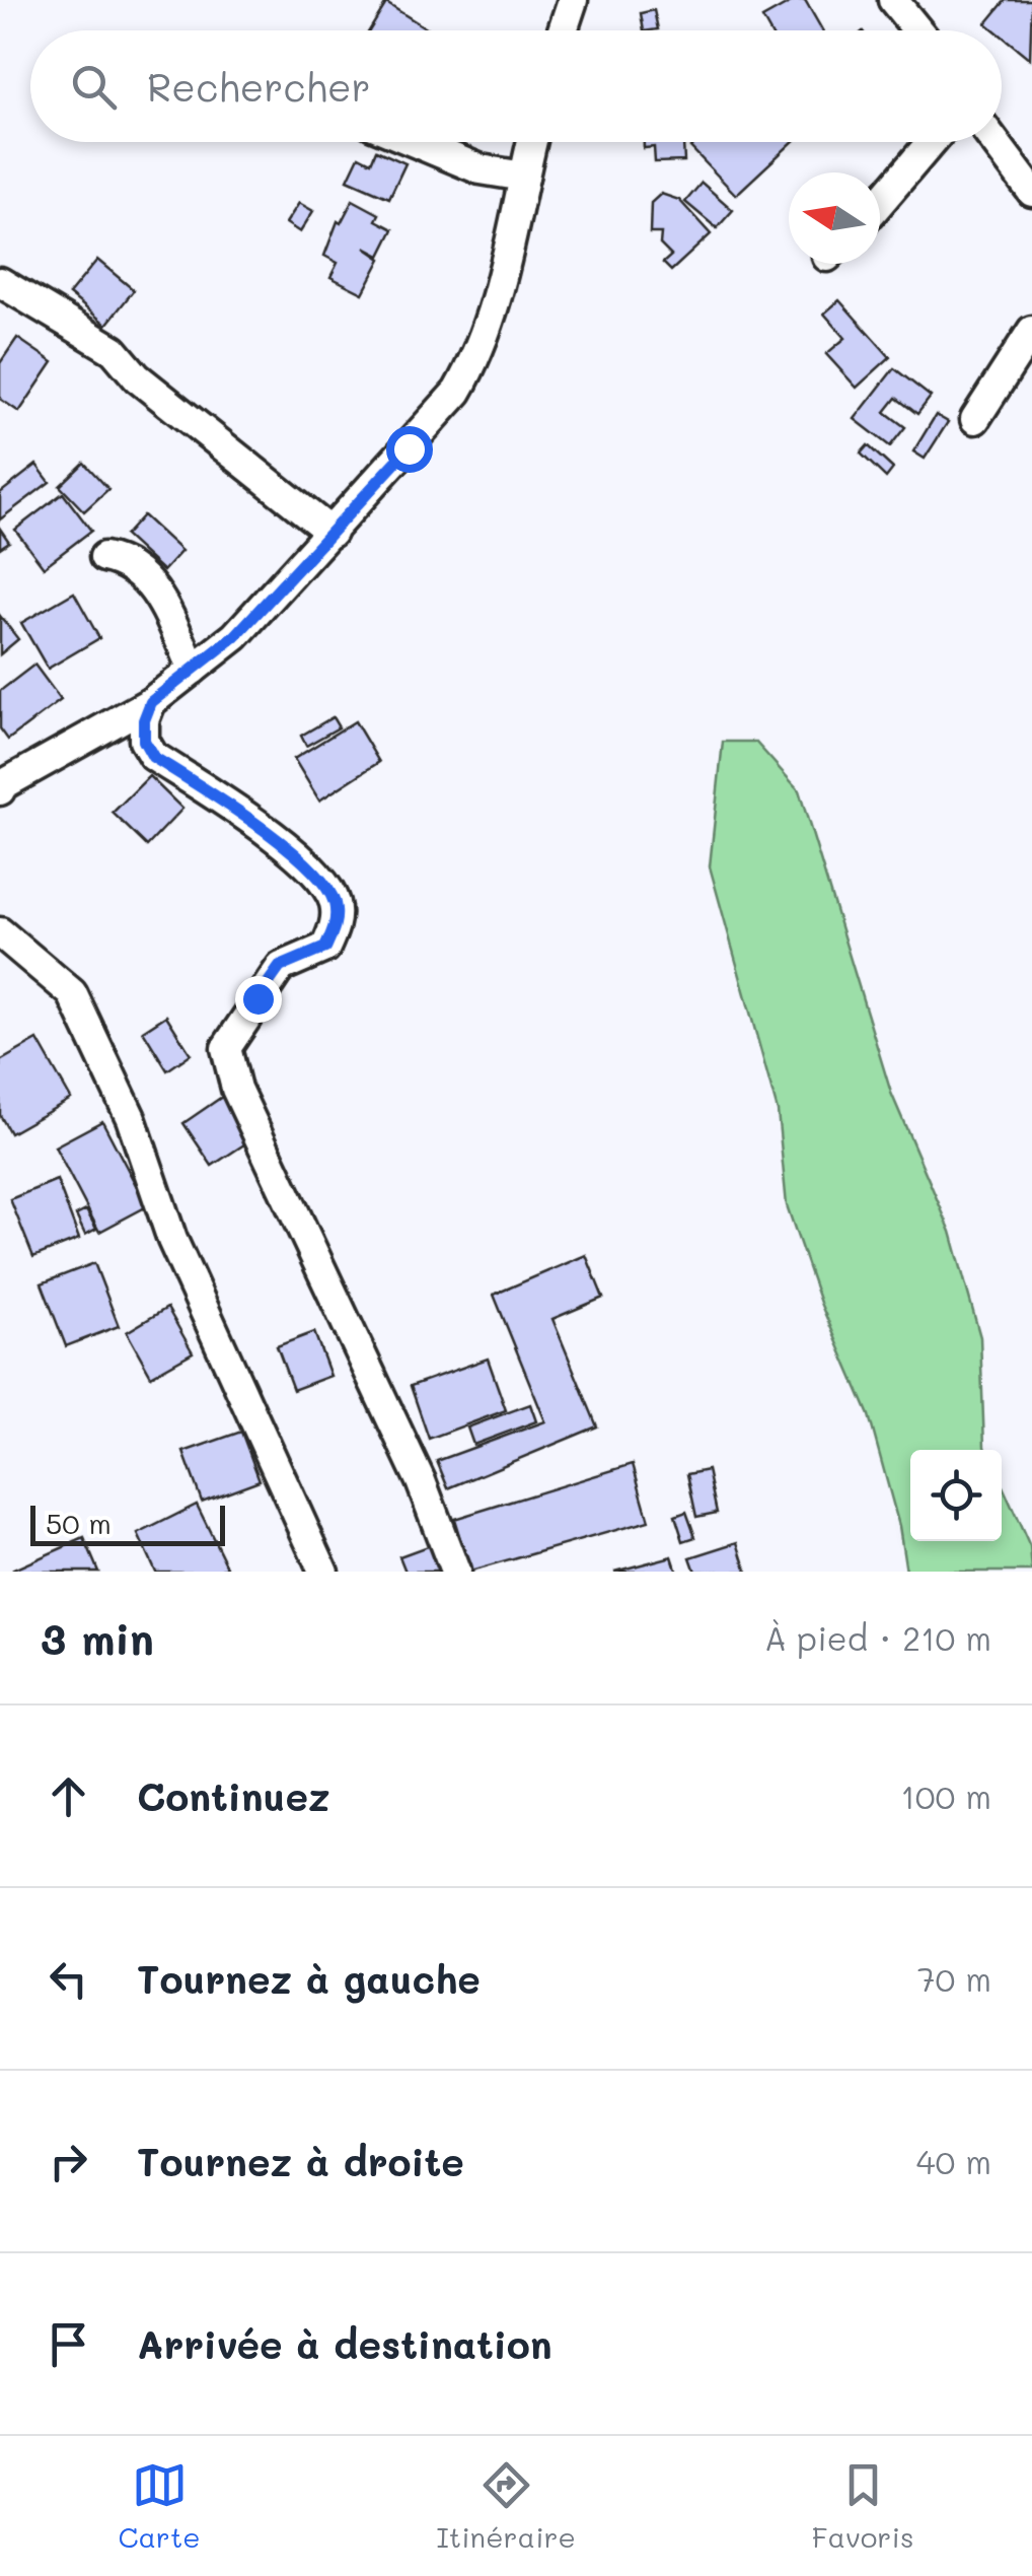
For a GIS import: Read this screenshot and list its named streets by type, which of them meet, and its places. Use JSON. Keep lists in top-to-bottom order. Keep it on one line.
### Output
{"scale_bar":"50 m","north":"left","page":{"search":"Rechercher","scale":"50 m","heading":["3 min","À pied · 210 m"],"list":[["Continuez","100 m"],["Tournez à gauche","70 m"],["Tournez à droite","40 m"],"Arrivée à destination"],"nav":["Carte","Itinéraire","Favoris"]}}
